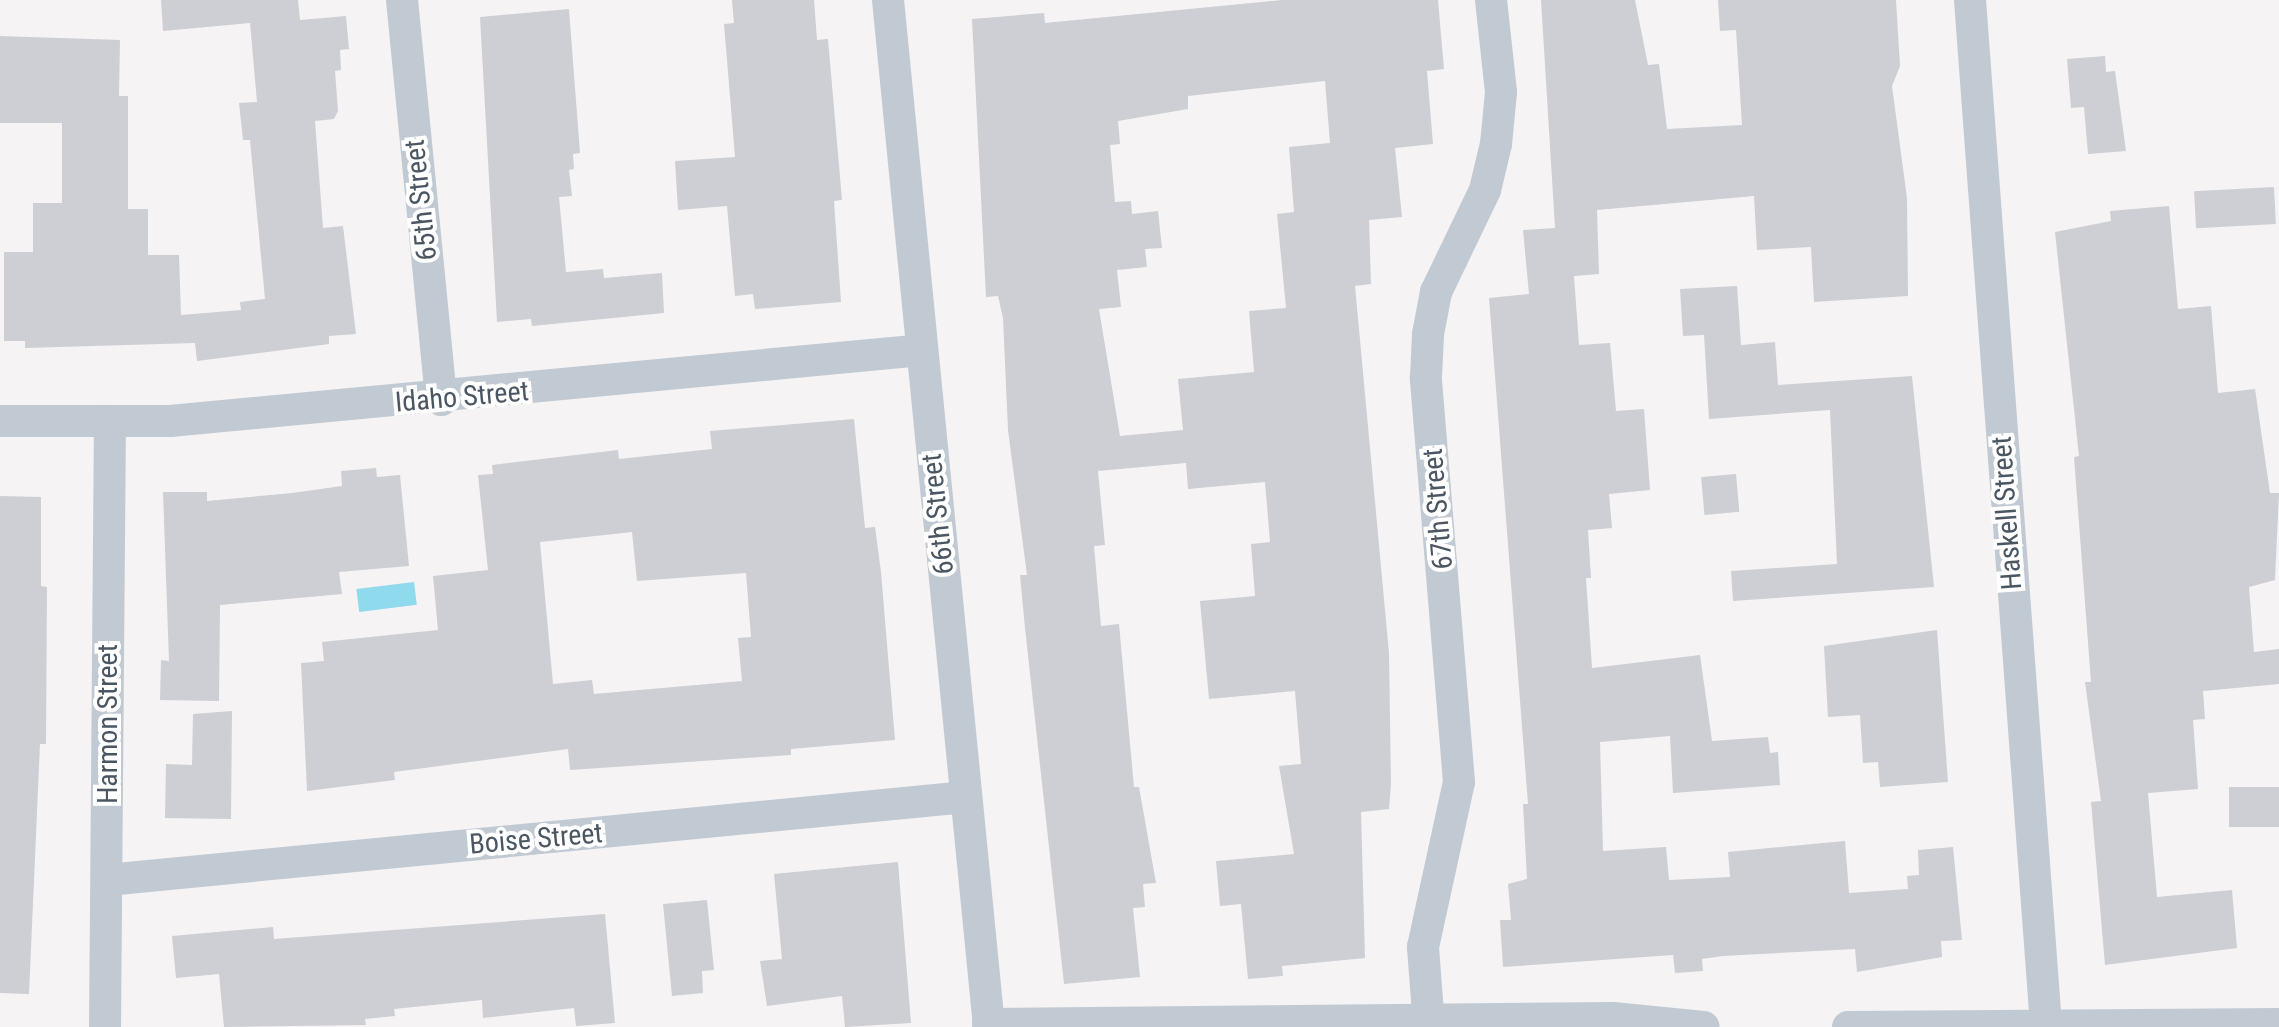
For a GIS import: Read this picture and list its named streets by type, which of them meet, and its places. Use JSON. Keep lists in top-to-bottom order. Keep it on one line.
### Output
{"streets":{"street":["65th Street","Idaho Street","67th Street","Haskell Street","66th Street","Harmon Street","Boise Street"]},"crossings":[["65th Street","Idaho Street"],["Idaho Street","66th Street"],["Idaho Street","Harmon Street"],["66th Street","Boise Street"],["Harmon Street","Boise Street"]]}
